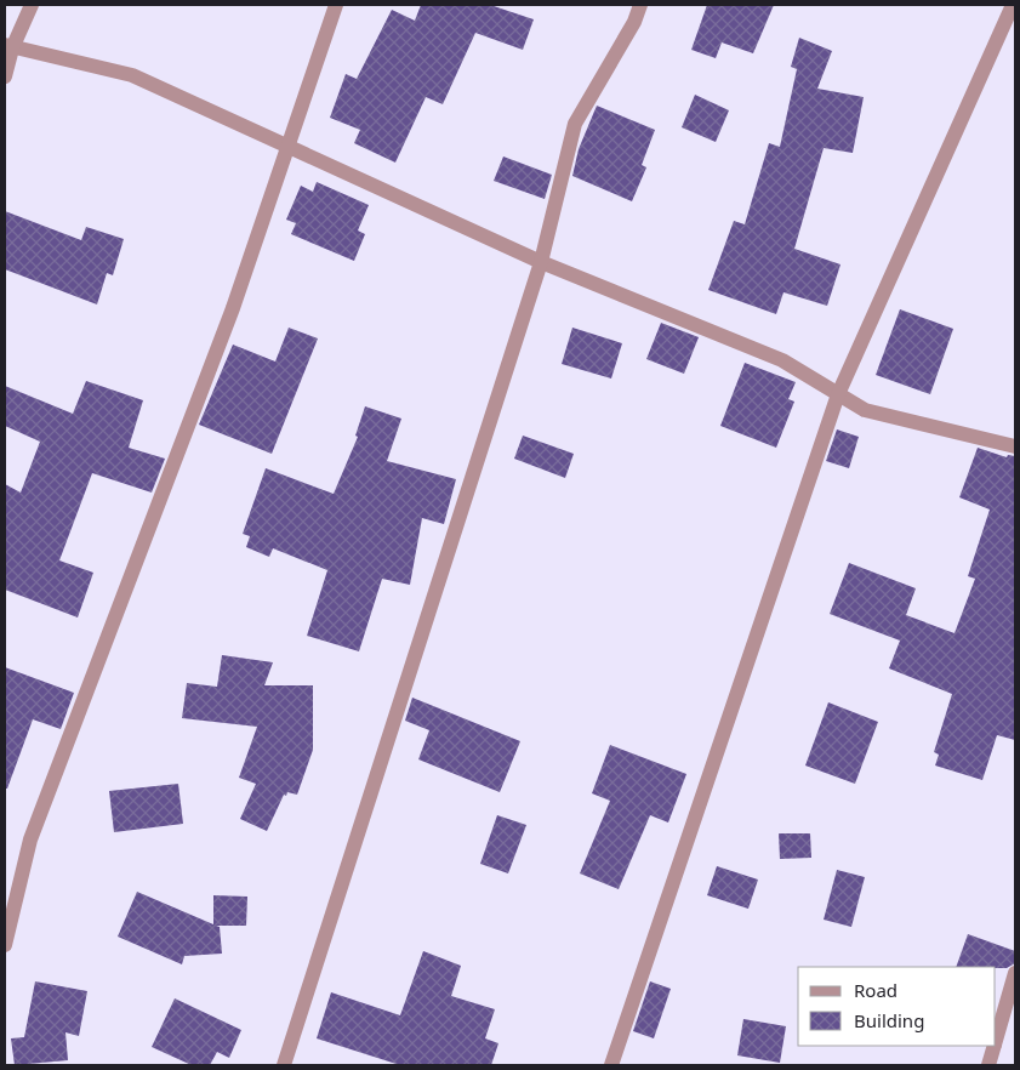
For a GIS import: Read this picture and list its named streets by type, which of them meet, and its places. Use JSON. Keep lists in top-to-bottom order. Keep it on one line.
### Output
{"legend":["Road","Building"]}
